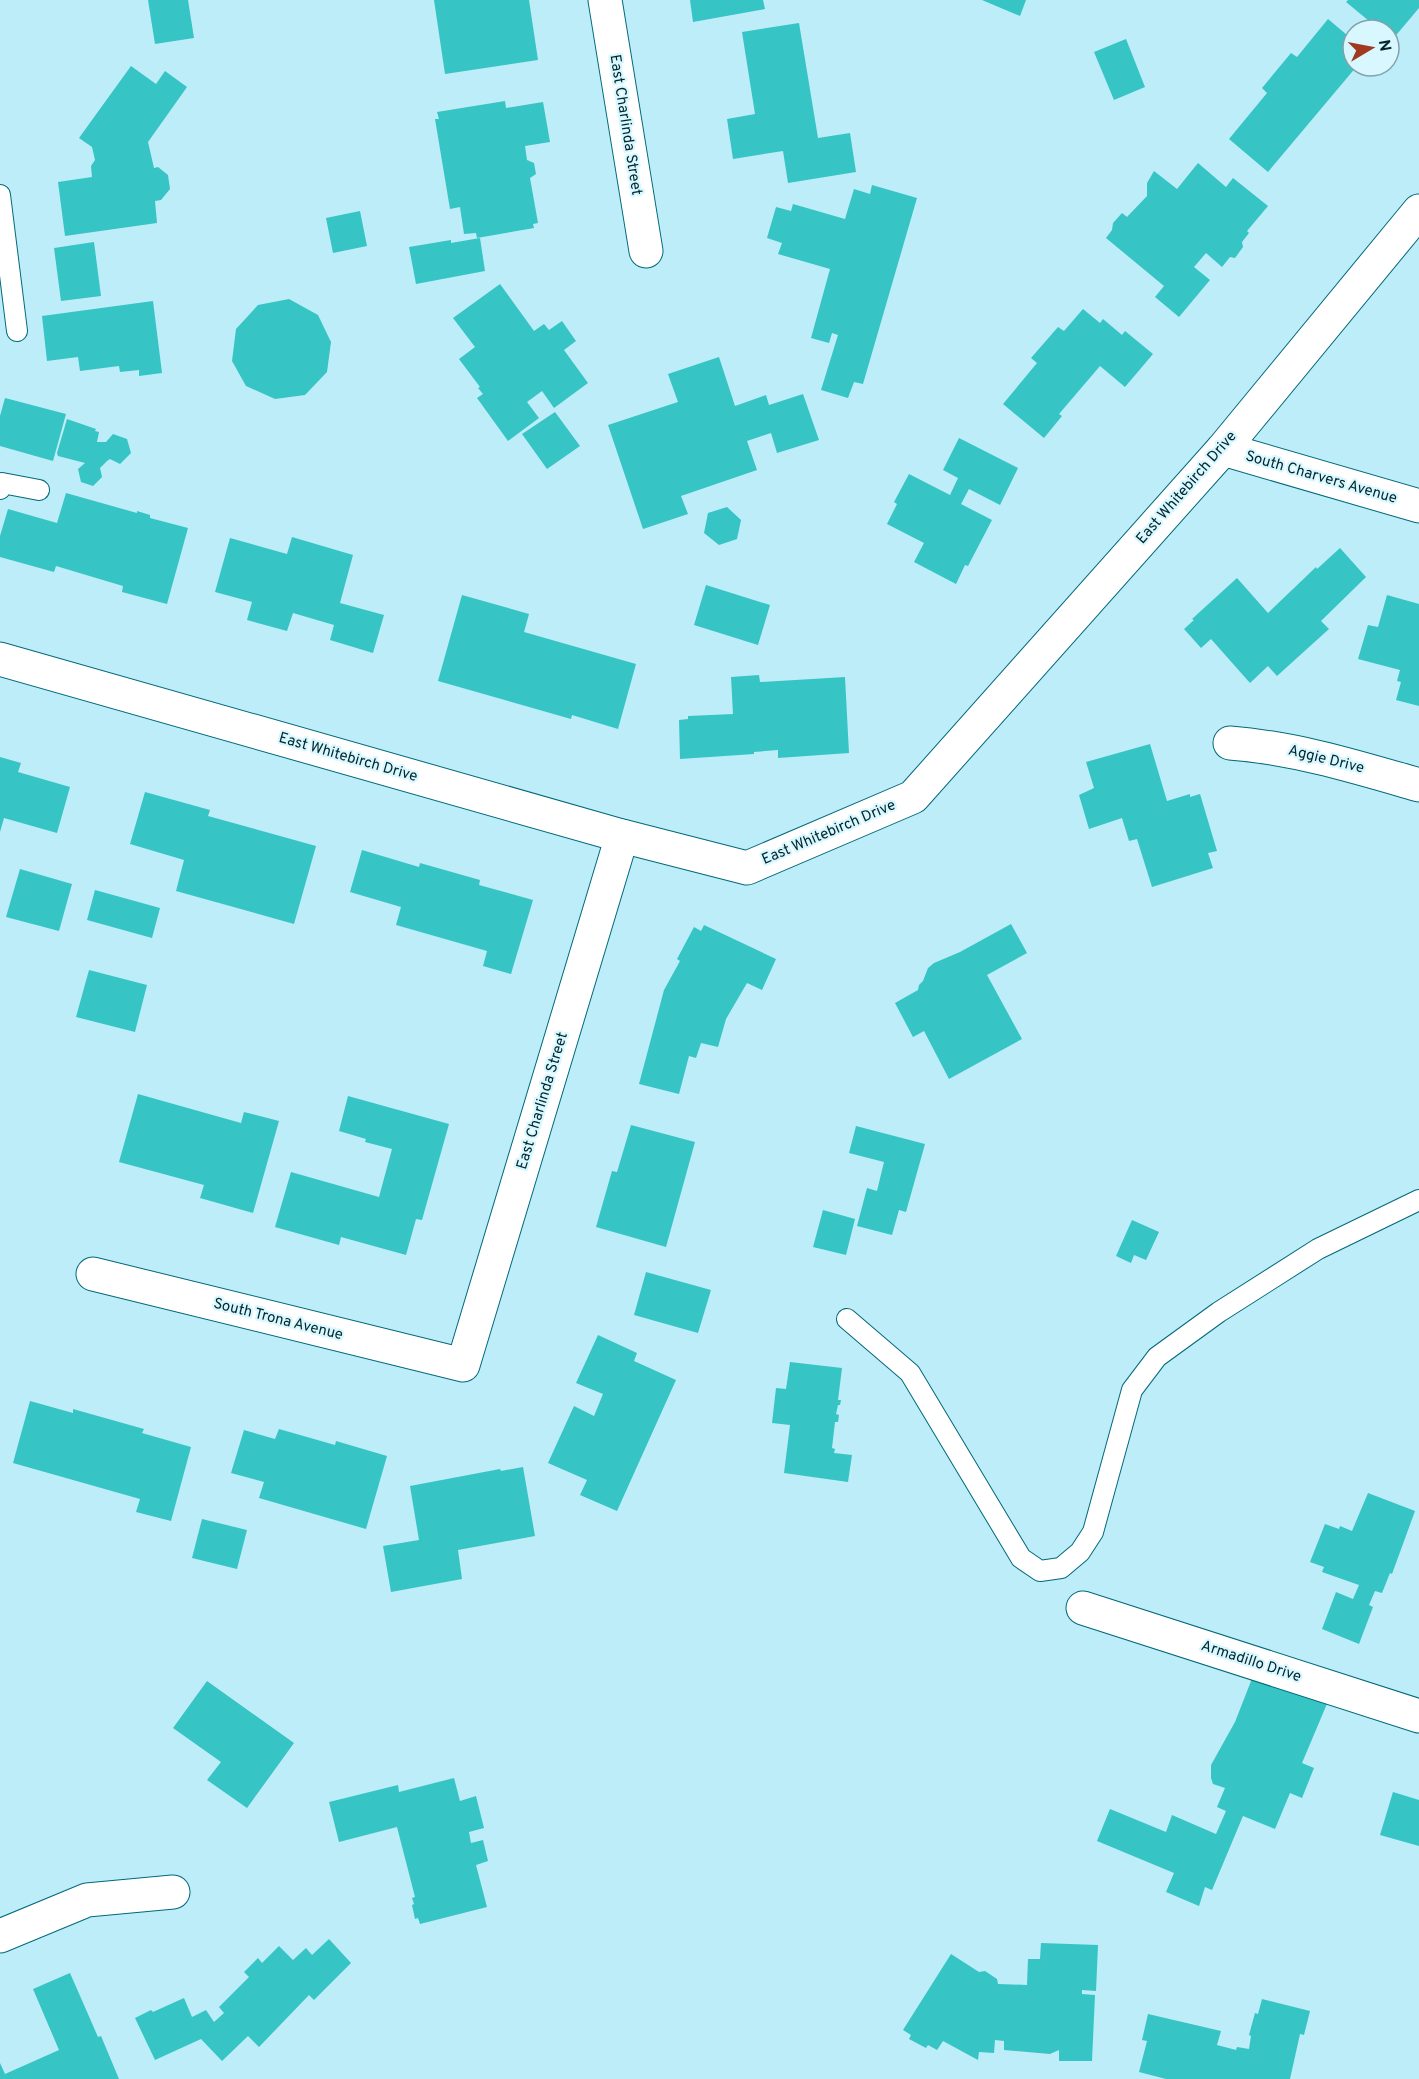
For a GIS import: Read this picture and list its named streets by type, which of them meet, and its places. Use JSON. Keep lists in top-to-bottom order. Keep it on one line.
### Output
{"streets":{"street":["East Charlinda Street","South Charvers Avenue","East Whitebirch Drive","Aggie Drive","South Trona Avenue","Armadillo Drive"]},"crossings":[["East Charlinda Street","East Whitebirch Drive"],["East Charlinda Street","South Trona Avenue"],["South Charvers Avenue","East Whitebirch Drive"]],"north":"right"}
